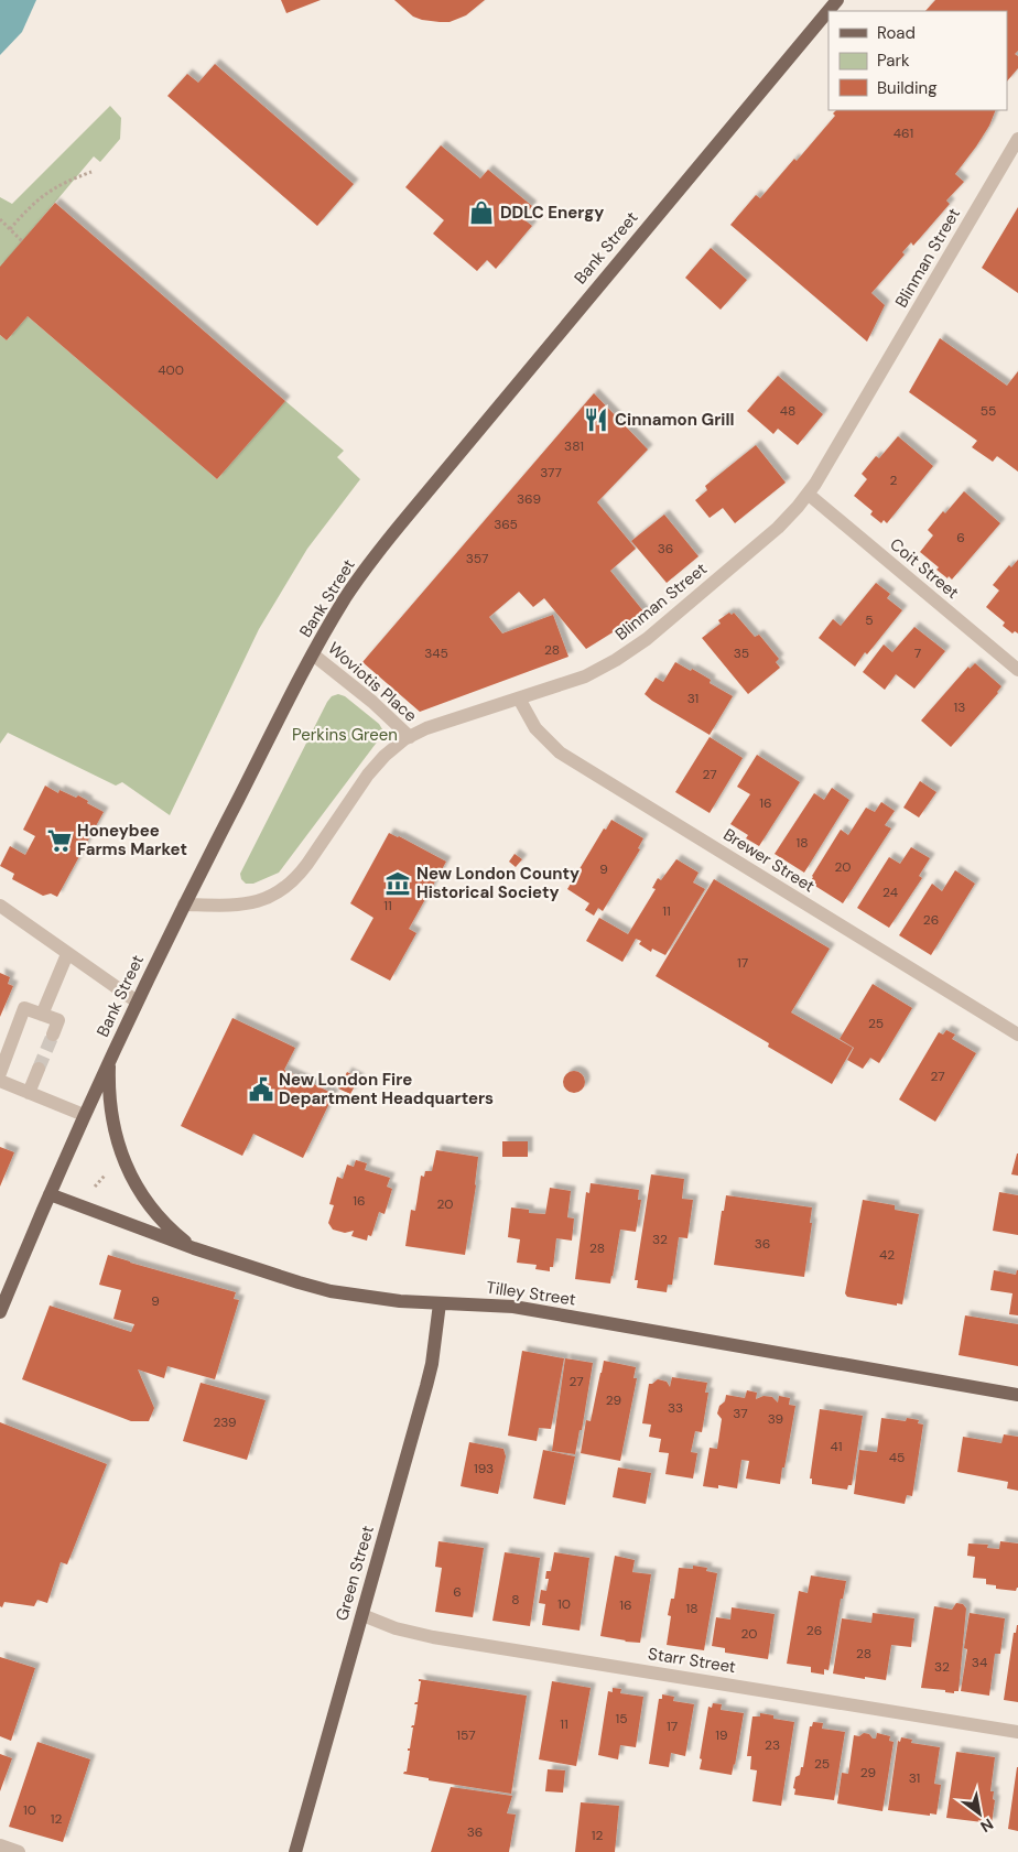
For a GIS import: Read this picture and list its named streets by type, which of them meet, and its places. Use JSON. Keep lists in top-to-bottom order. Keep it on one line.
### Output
{"streets":{"main road":["Bank Street","Tilley Street","Green Street"],"street":["Blinman Street","Coit Street","Woviotis Place","Brewer Street","Starr Street"]},"crossings":[["Bank Street","Blinman Street"],["Bank Street","Woviotis Place"],["Bank Street","Tilley Street"],["Blinman Street","Coit Street"],["Blinman Street","Woviotis Place"],["Blinman Street","Brewer Street"],["Tilley Street","Green Street"],["Green Street","Starr Street"]],"parks":["Perkins Green"],"places":{"shop":["DDLC Energy"],"restaurant":["Cinnamon Grill"],"supermarket":["Honeybee Farms Market"],"museum":["New London County Historical Society"],"public building":["New London Fire Department Headquarters"]},"house_numbers":["461","400","48","55","381","377","2","369","365","6","36","357","5","28","345","35","7","31","13","27","16","18","20","9","24","11","11","26","17","25","27","16","20","32","36","28","42","9","27","29","33","37","39","239","41","45","193","6","8","10","16","18","26","20","28","34","32","15","11","17","157","19","23","25","29","31","10","12","36","12"],"legend":["Road","Park","Building"],"north":"bottom right"}
